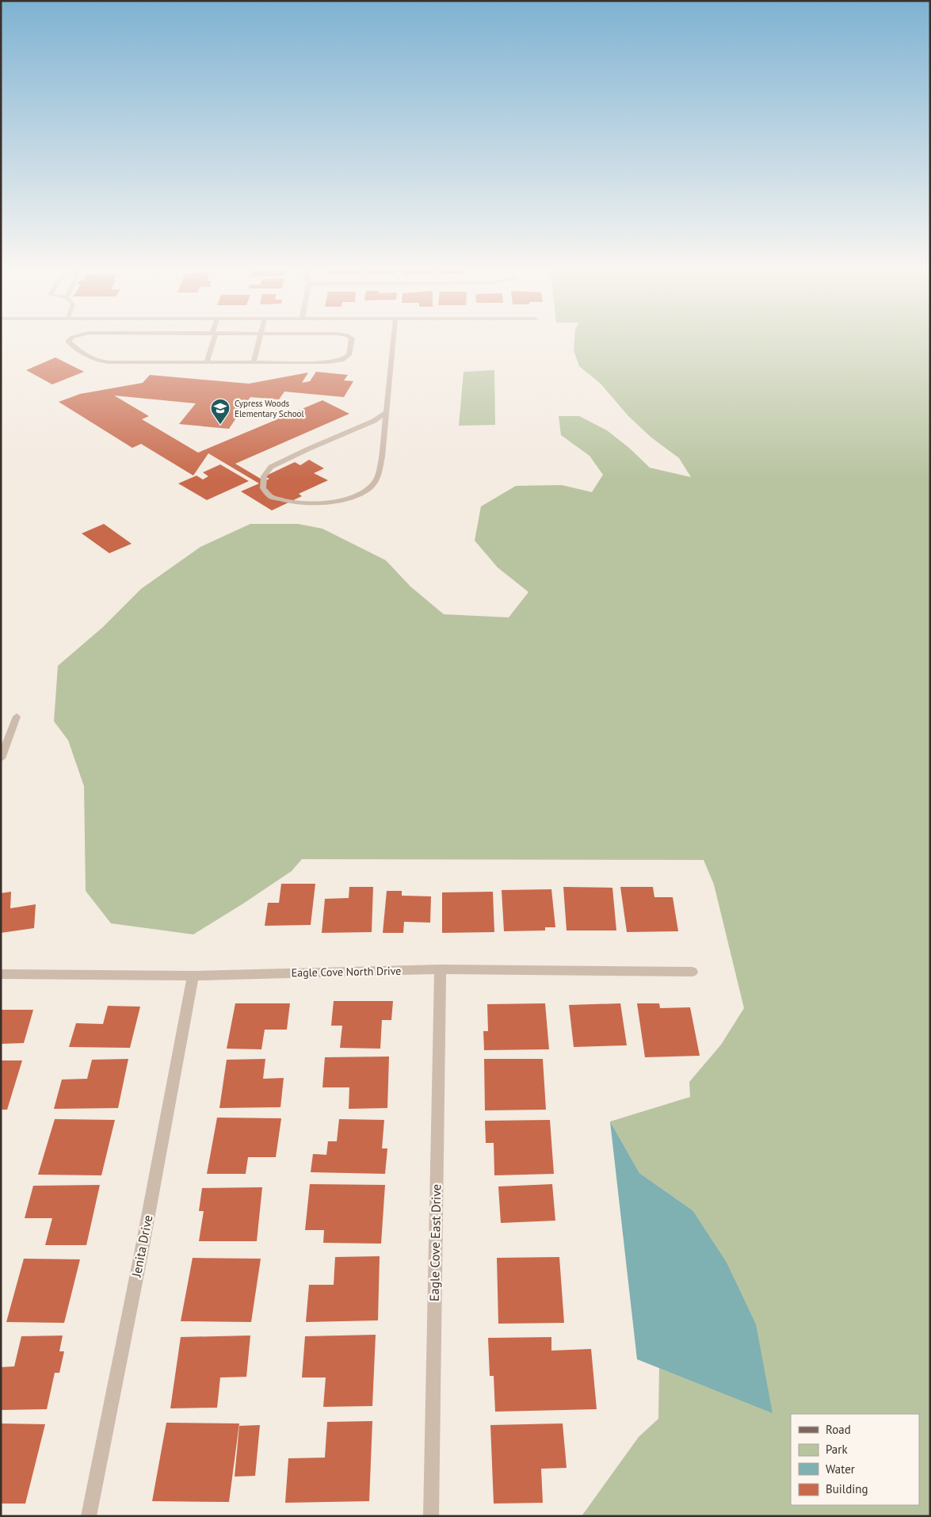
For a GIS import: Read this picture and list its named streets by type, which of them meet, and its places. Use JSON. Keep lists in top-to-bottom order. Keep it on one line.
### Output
{"streets":{"street":["Eagle Cove North Drive","Eagle Cove East Drive","Jenita Drive"]},"crossings":[["Eagle Cove North Drive","Eagle Cove East Drive"],["Eagle Cove North Drive","Jenita Drive"]],"places":{"school or university":["Cypress Woods Elementary School"]},"legend":["Road","Park","Water","Building"]}
